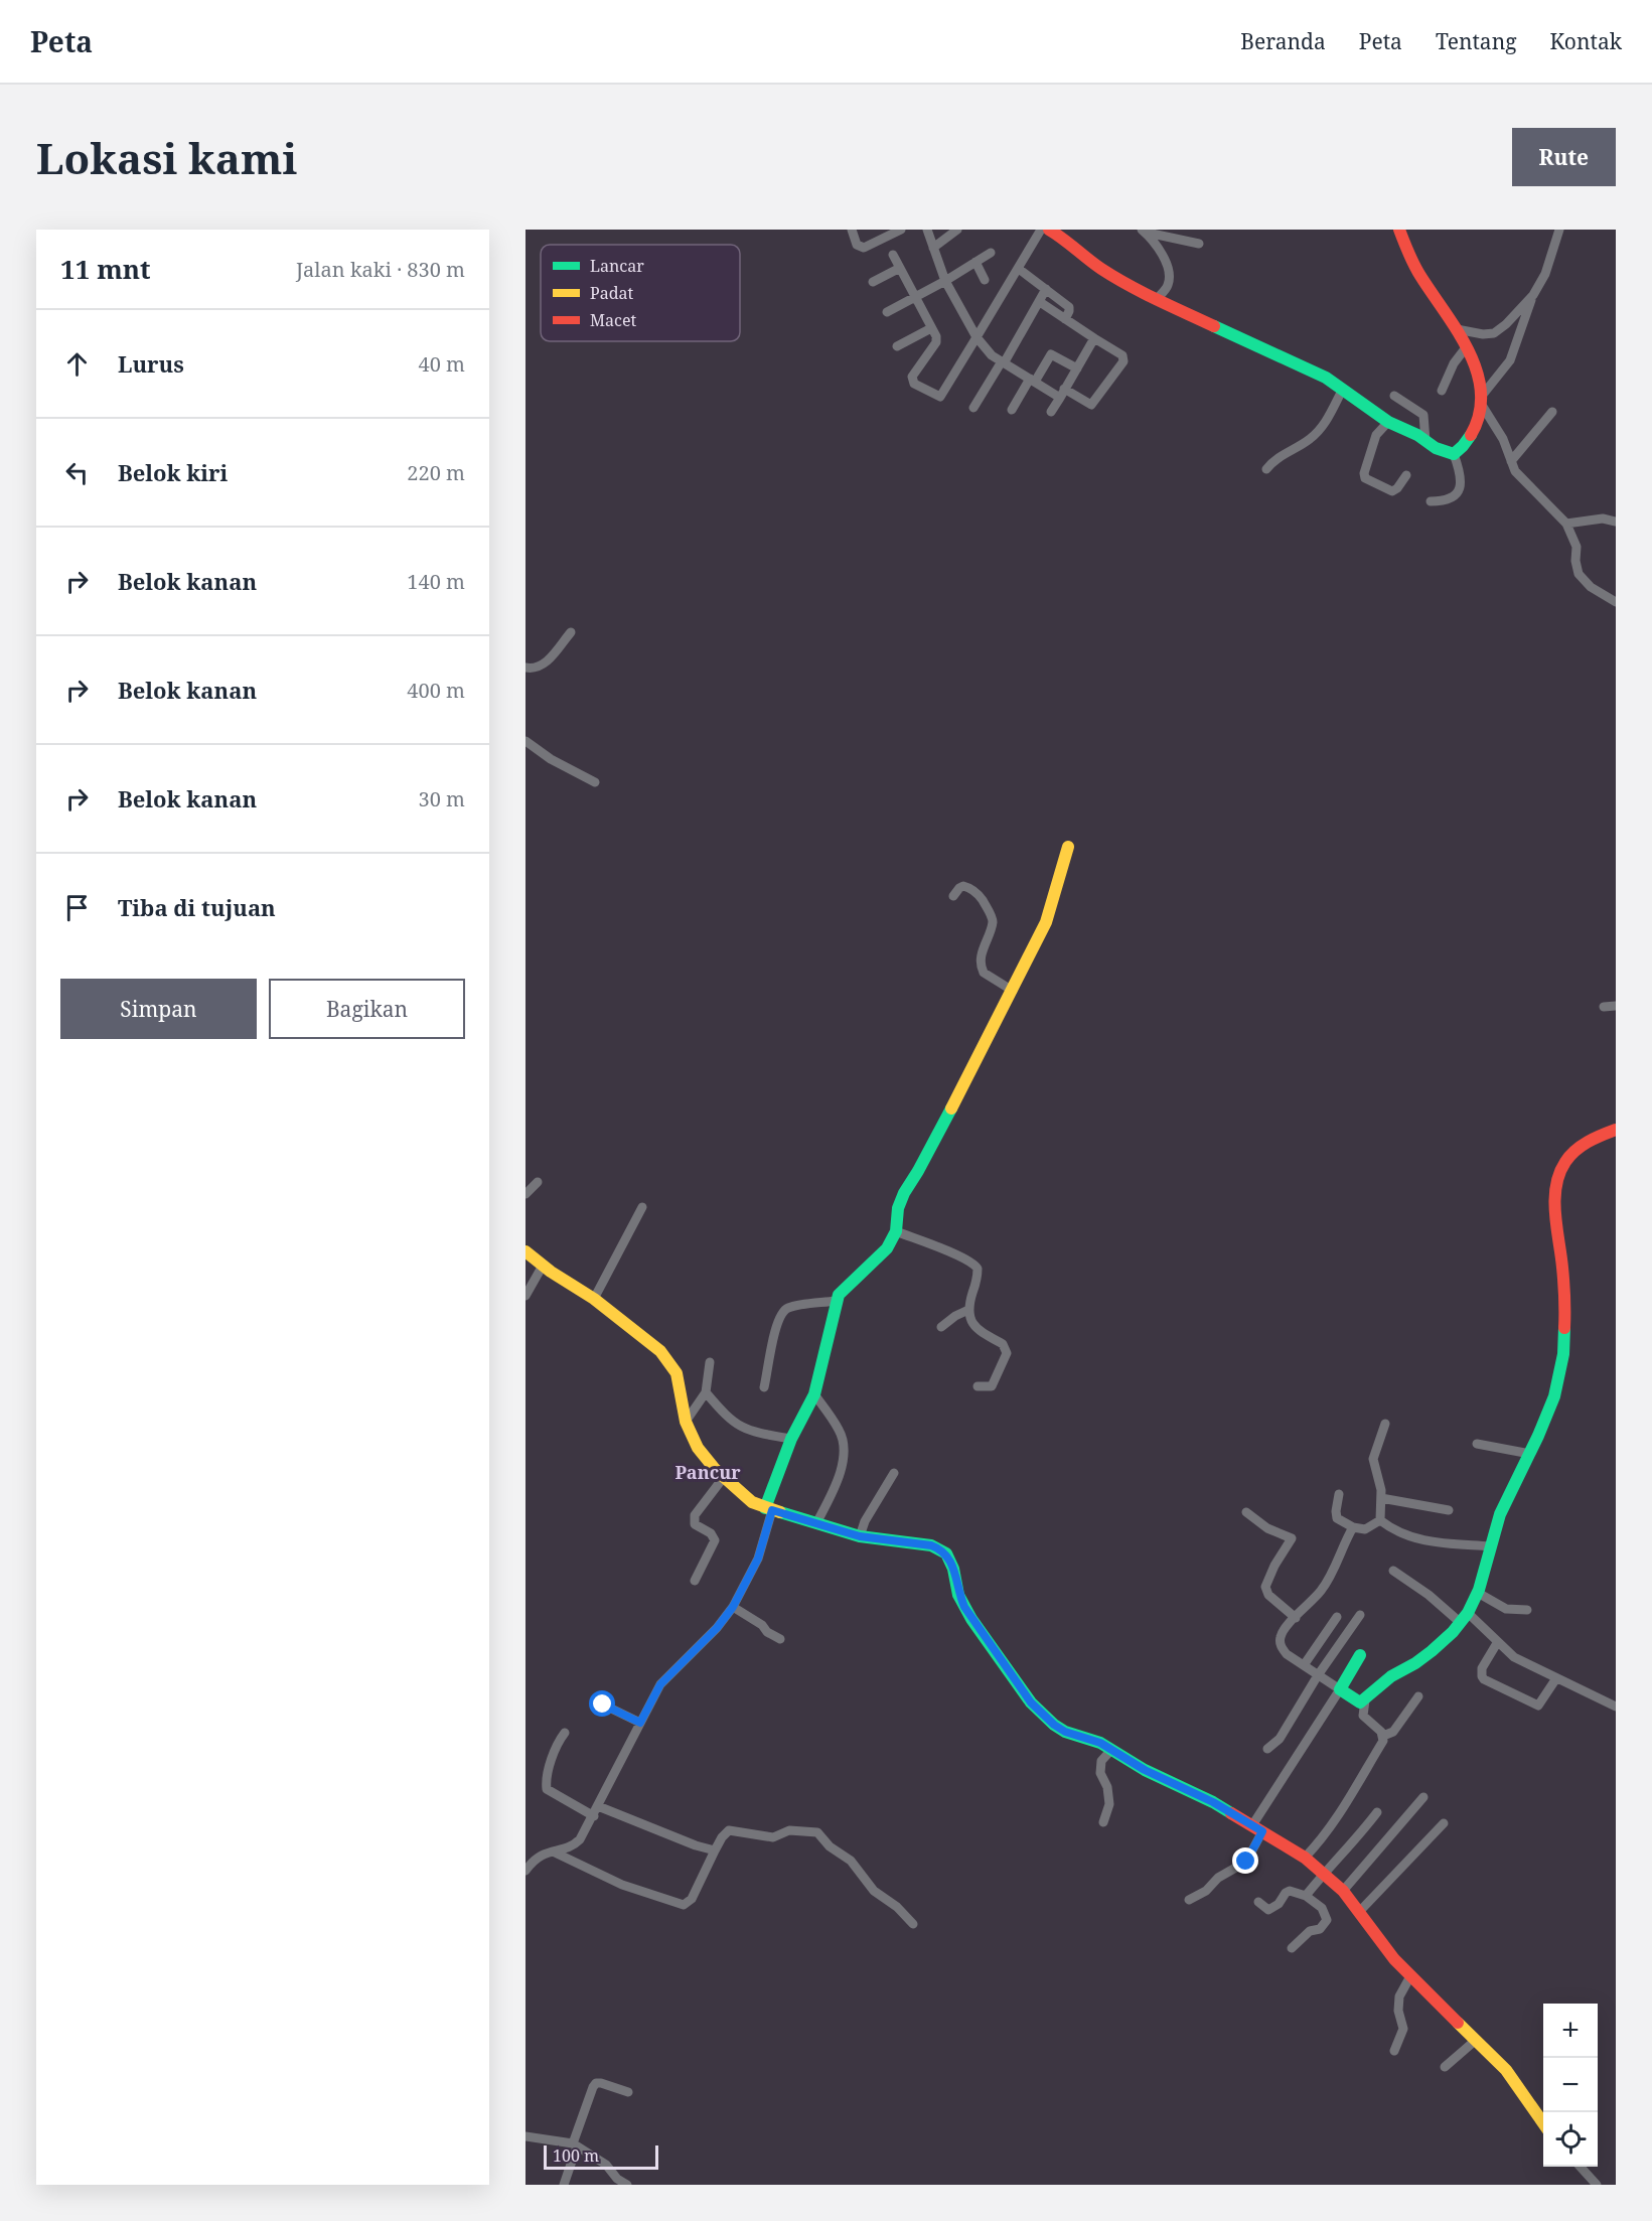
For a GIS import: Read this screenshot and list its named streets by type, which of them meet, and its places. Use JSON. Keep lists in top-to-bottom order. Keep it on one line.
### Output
{"districts":["Pancur"],"legend":["Lancar","Padat","Macet"],"scale_bar":"100 m","page":{"header":"Peta","nav":["Beranda","Peta","Tentang","Kontak"],"buttons":["Rute",["Simpan","Bagikan"]],"title":"Lokasi kami","heading":["11 mnt","Jalan kaki · 830 m"],"list":[["Lurus","40 m"],["Belok kiri","220 m"],["Belok kanan","140 m"],["Belok kanan","400 m"],["Belok kanan","30 m"],"Tiba di tujuan"],"map_buttons":["+","−"],"scale":"100 m"}}
